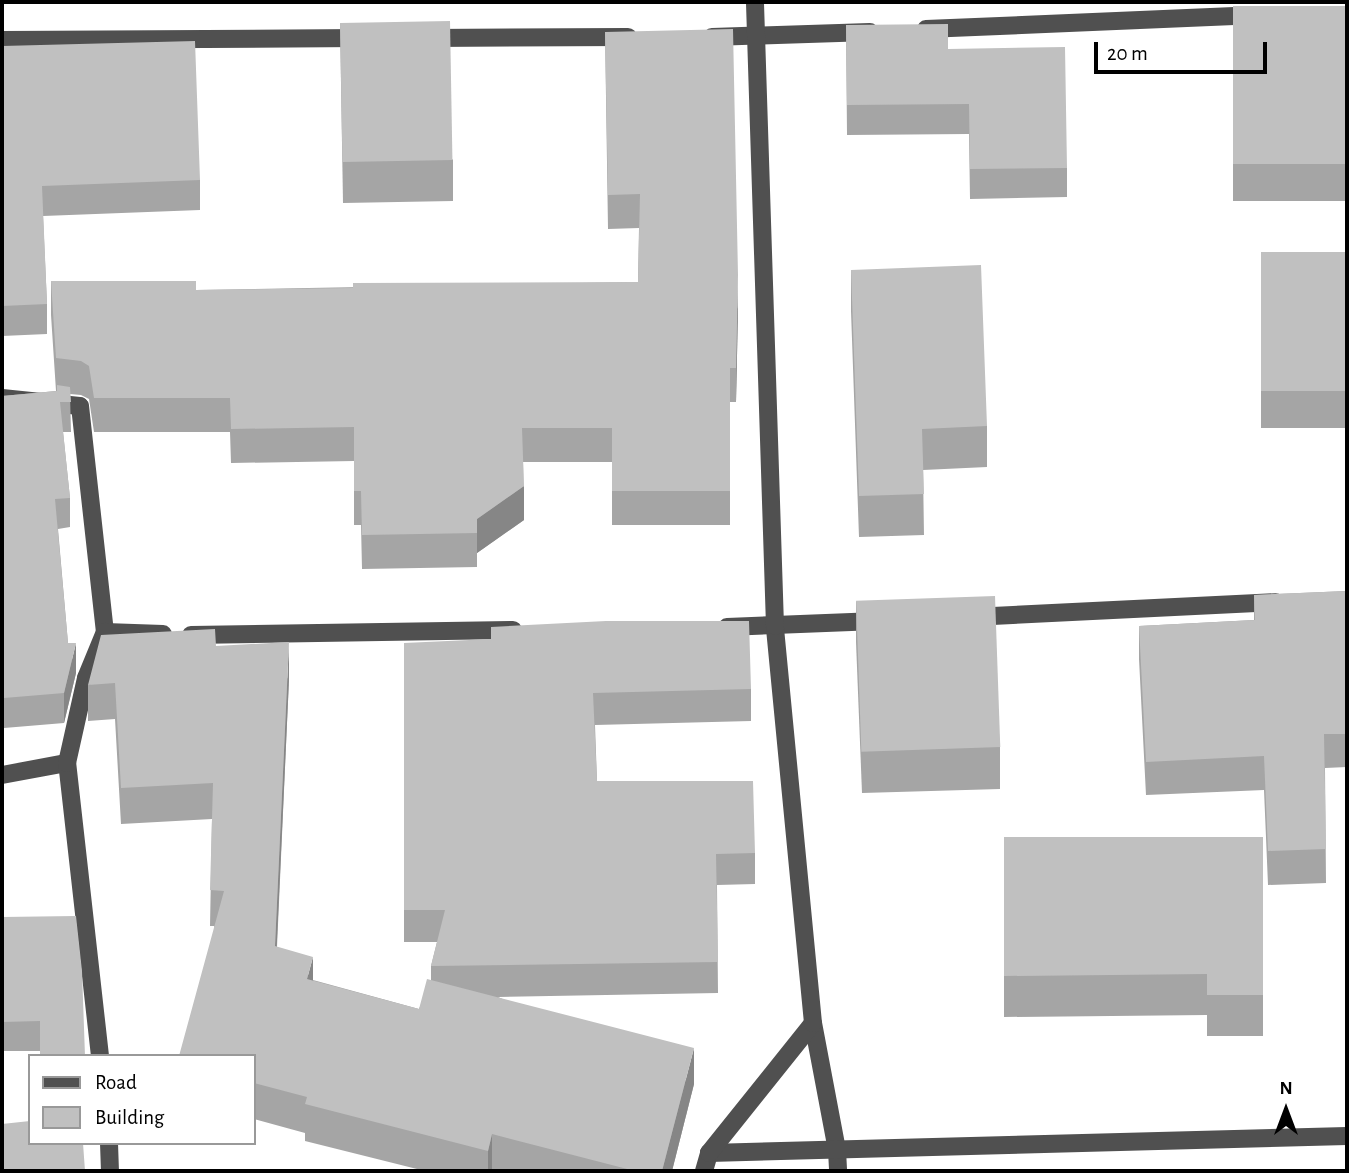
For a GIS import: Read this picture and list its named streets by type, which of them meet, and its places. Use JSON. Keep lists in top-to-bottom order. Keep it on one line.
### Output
{"legend":["Road","Building"],"scale_bar":"20 m","north":"top"}
